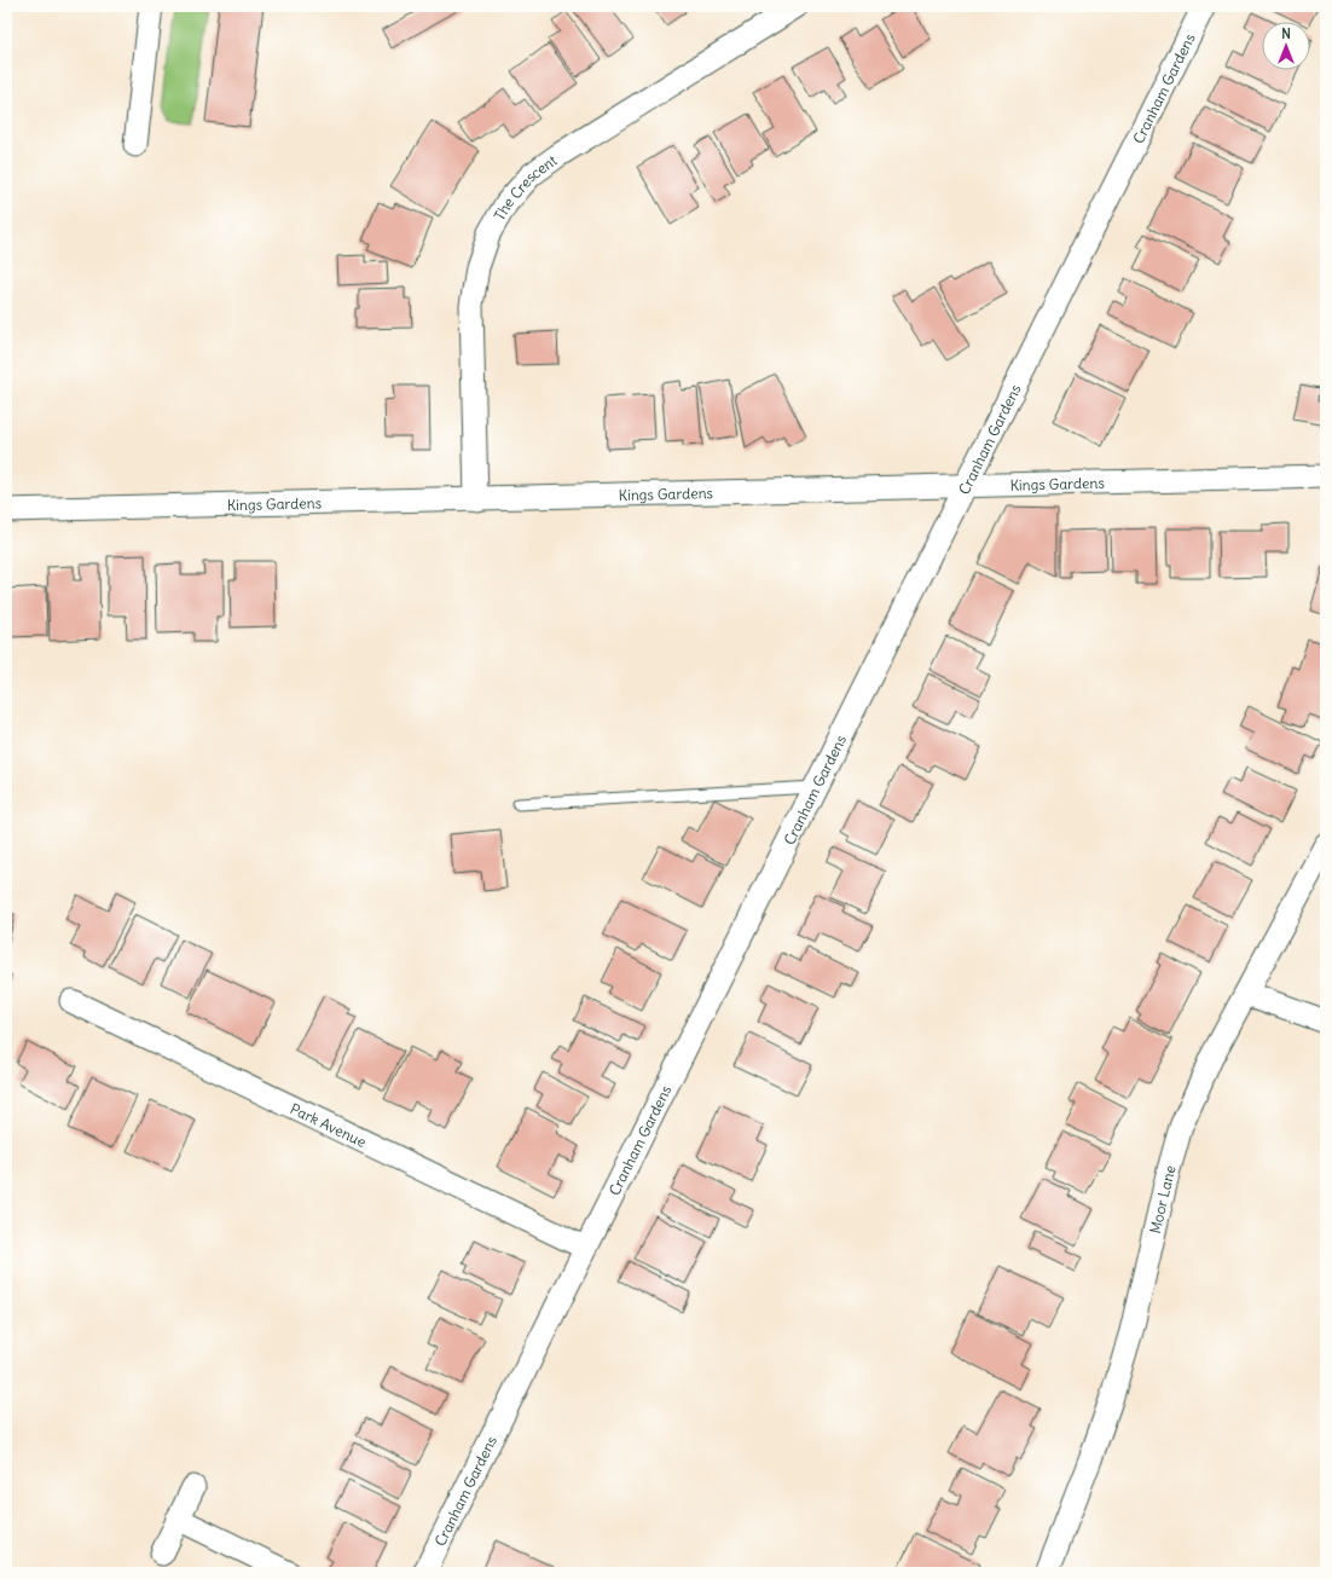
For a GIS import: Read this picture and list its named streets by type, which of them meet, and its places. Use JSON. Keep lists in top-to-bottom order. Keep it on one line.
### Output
{"streets":{"street":["Cranham Gardens","The Crescent","Kings Gardens","Park Avenue","Moor Lane"]},"crossings":[["Cranham Gardens","Kings Gardens"],["Cranham Gardens","Park Avenue"],["The Crescent","Kings Gardens"]],"north":"top"}
